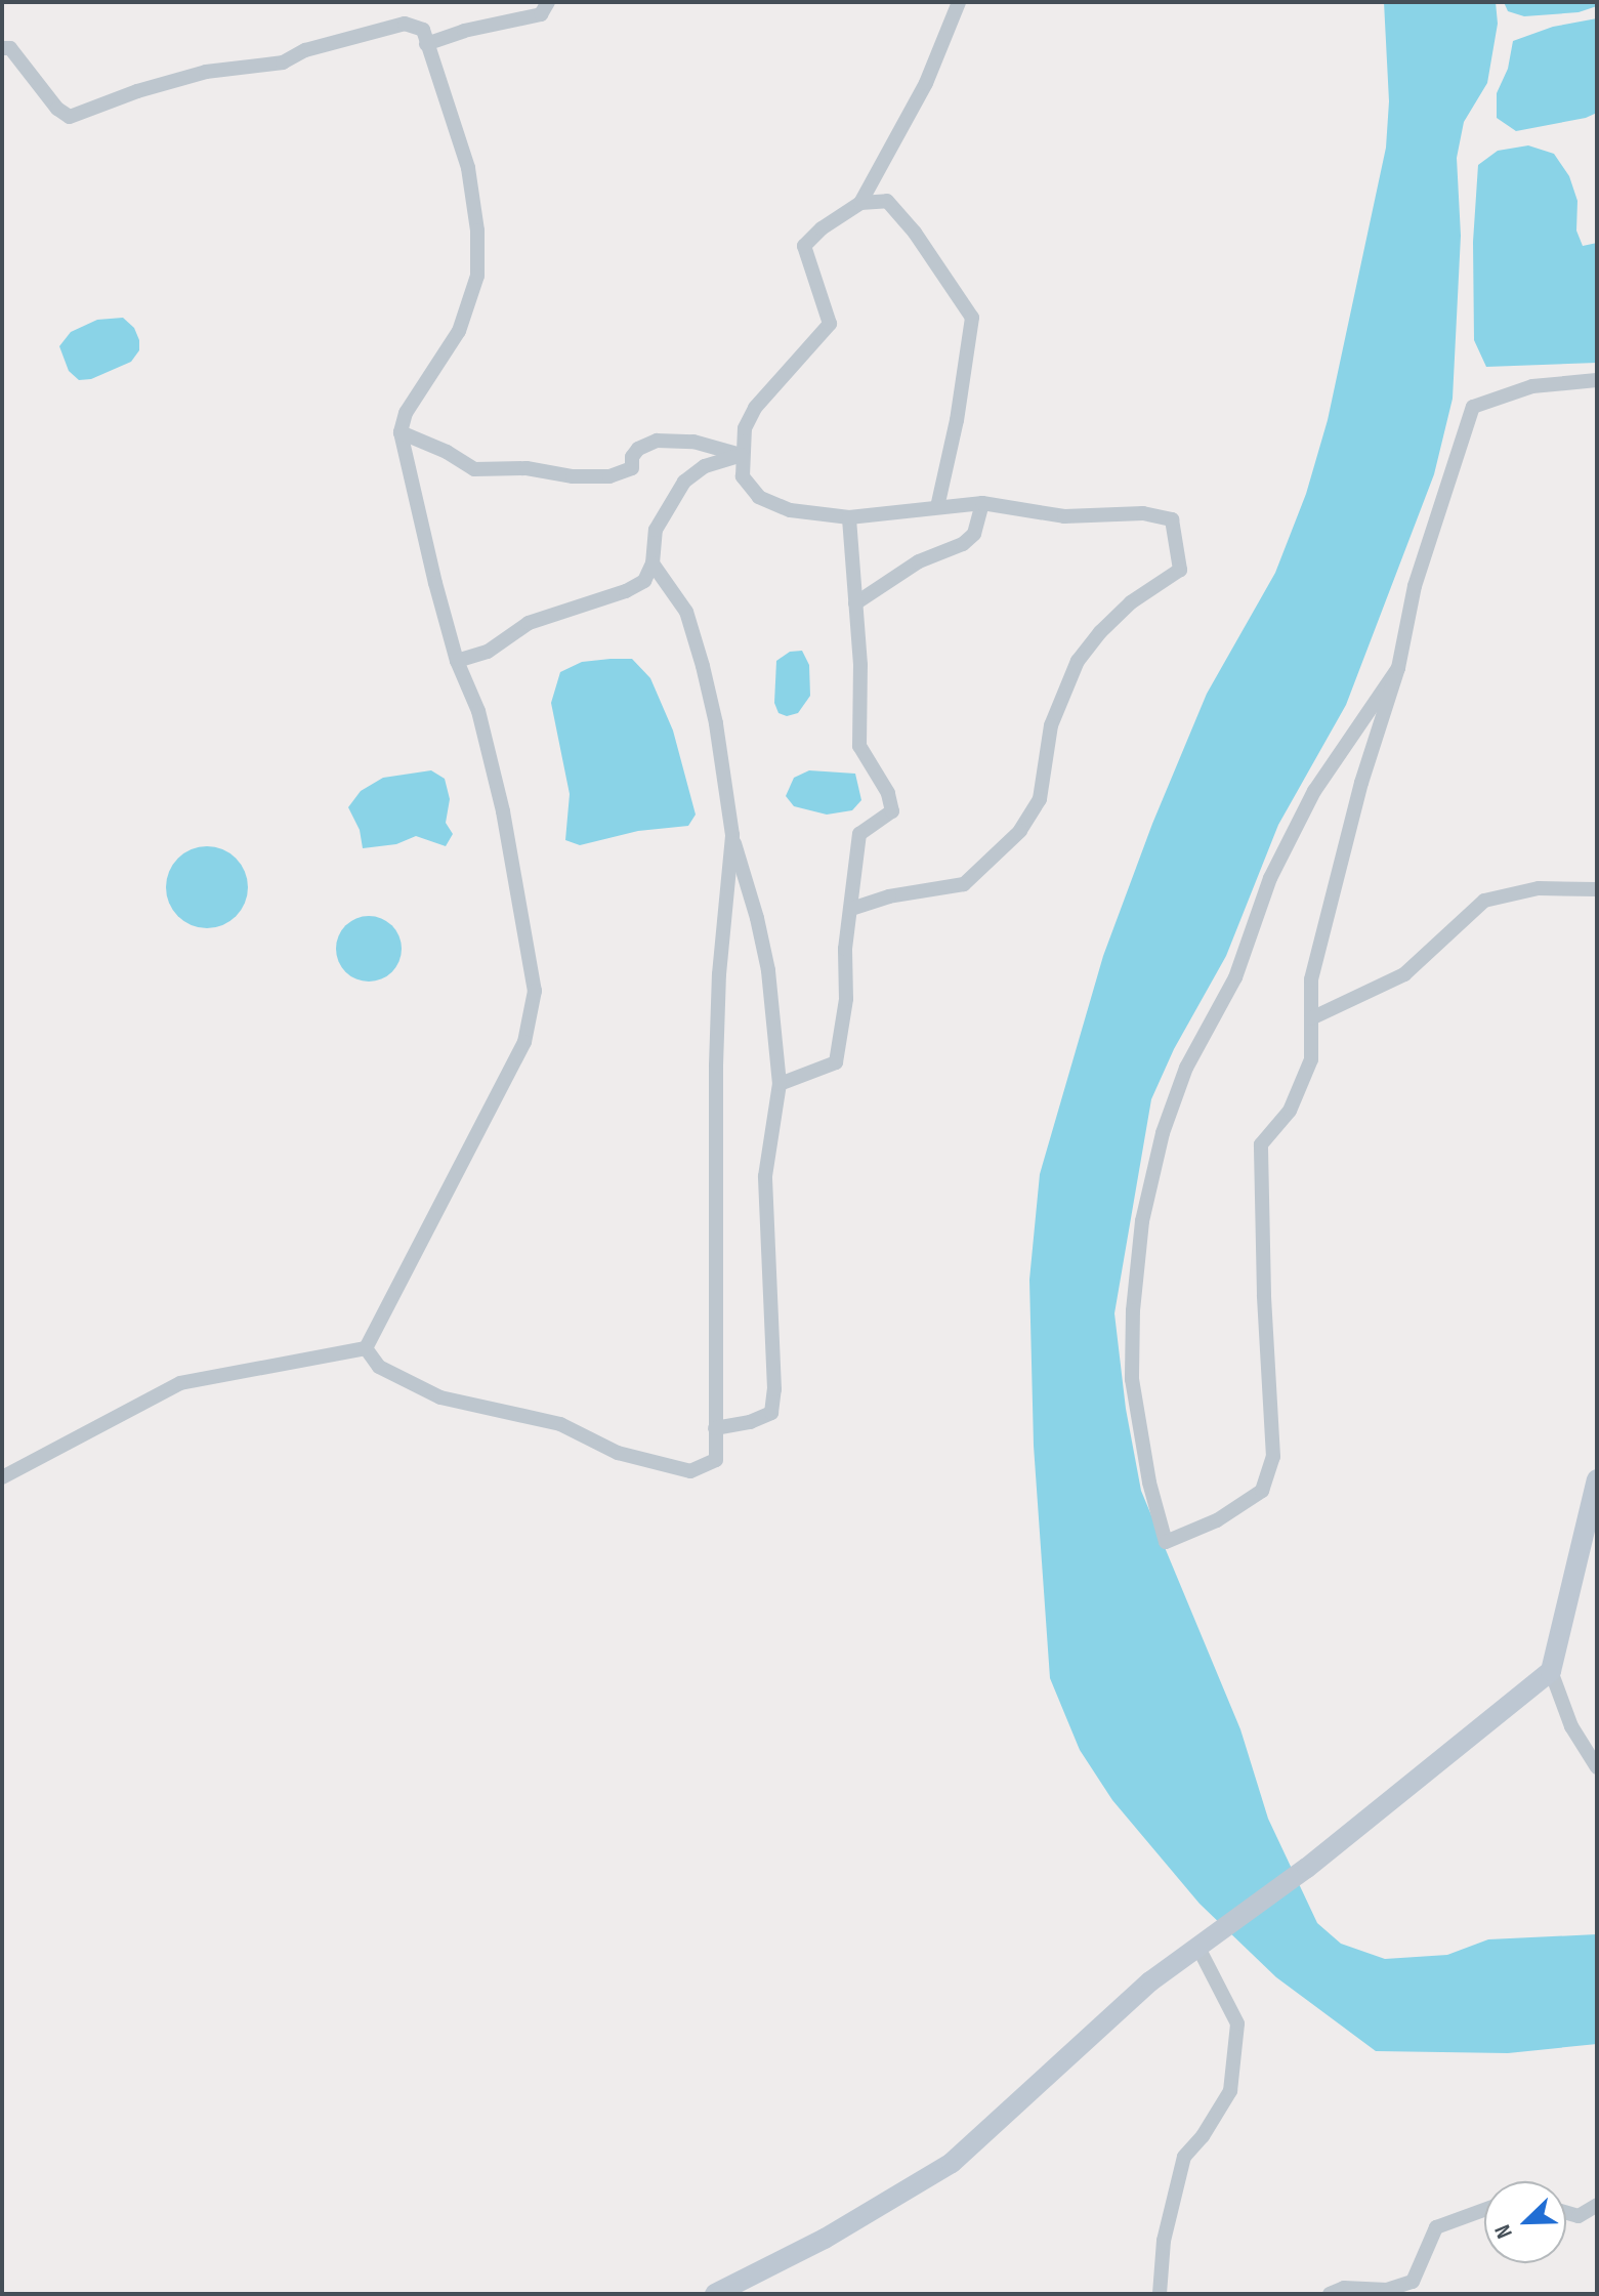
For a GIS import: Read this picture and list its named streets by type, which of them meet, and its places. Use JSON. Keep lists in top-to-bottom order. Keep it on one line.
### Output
{"north":"bottom left"}
